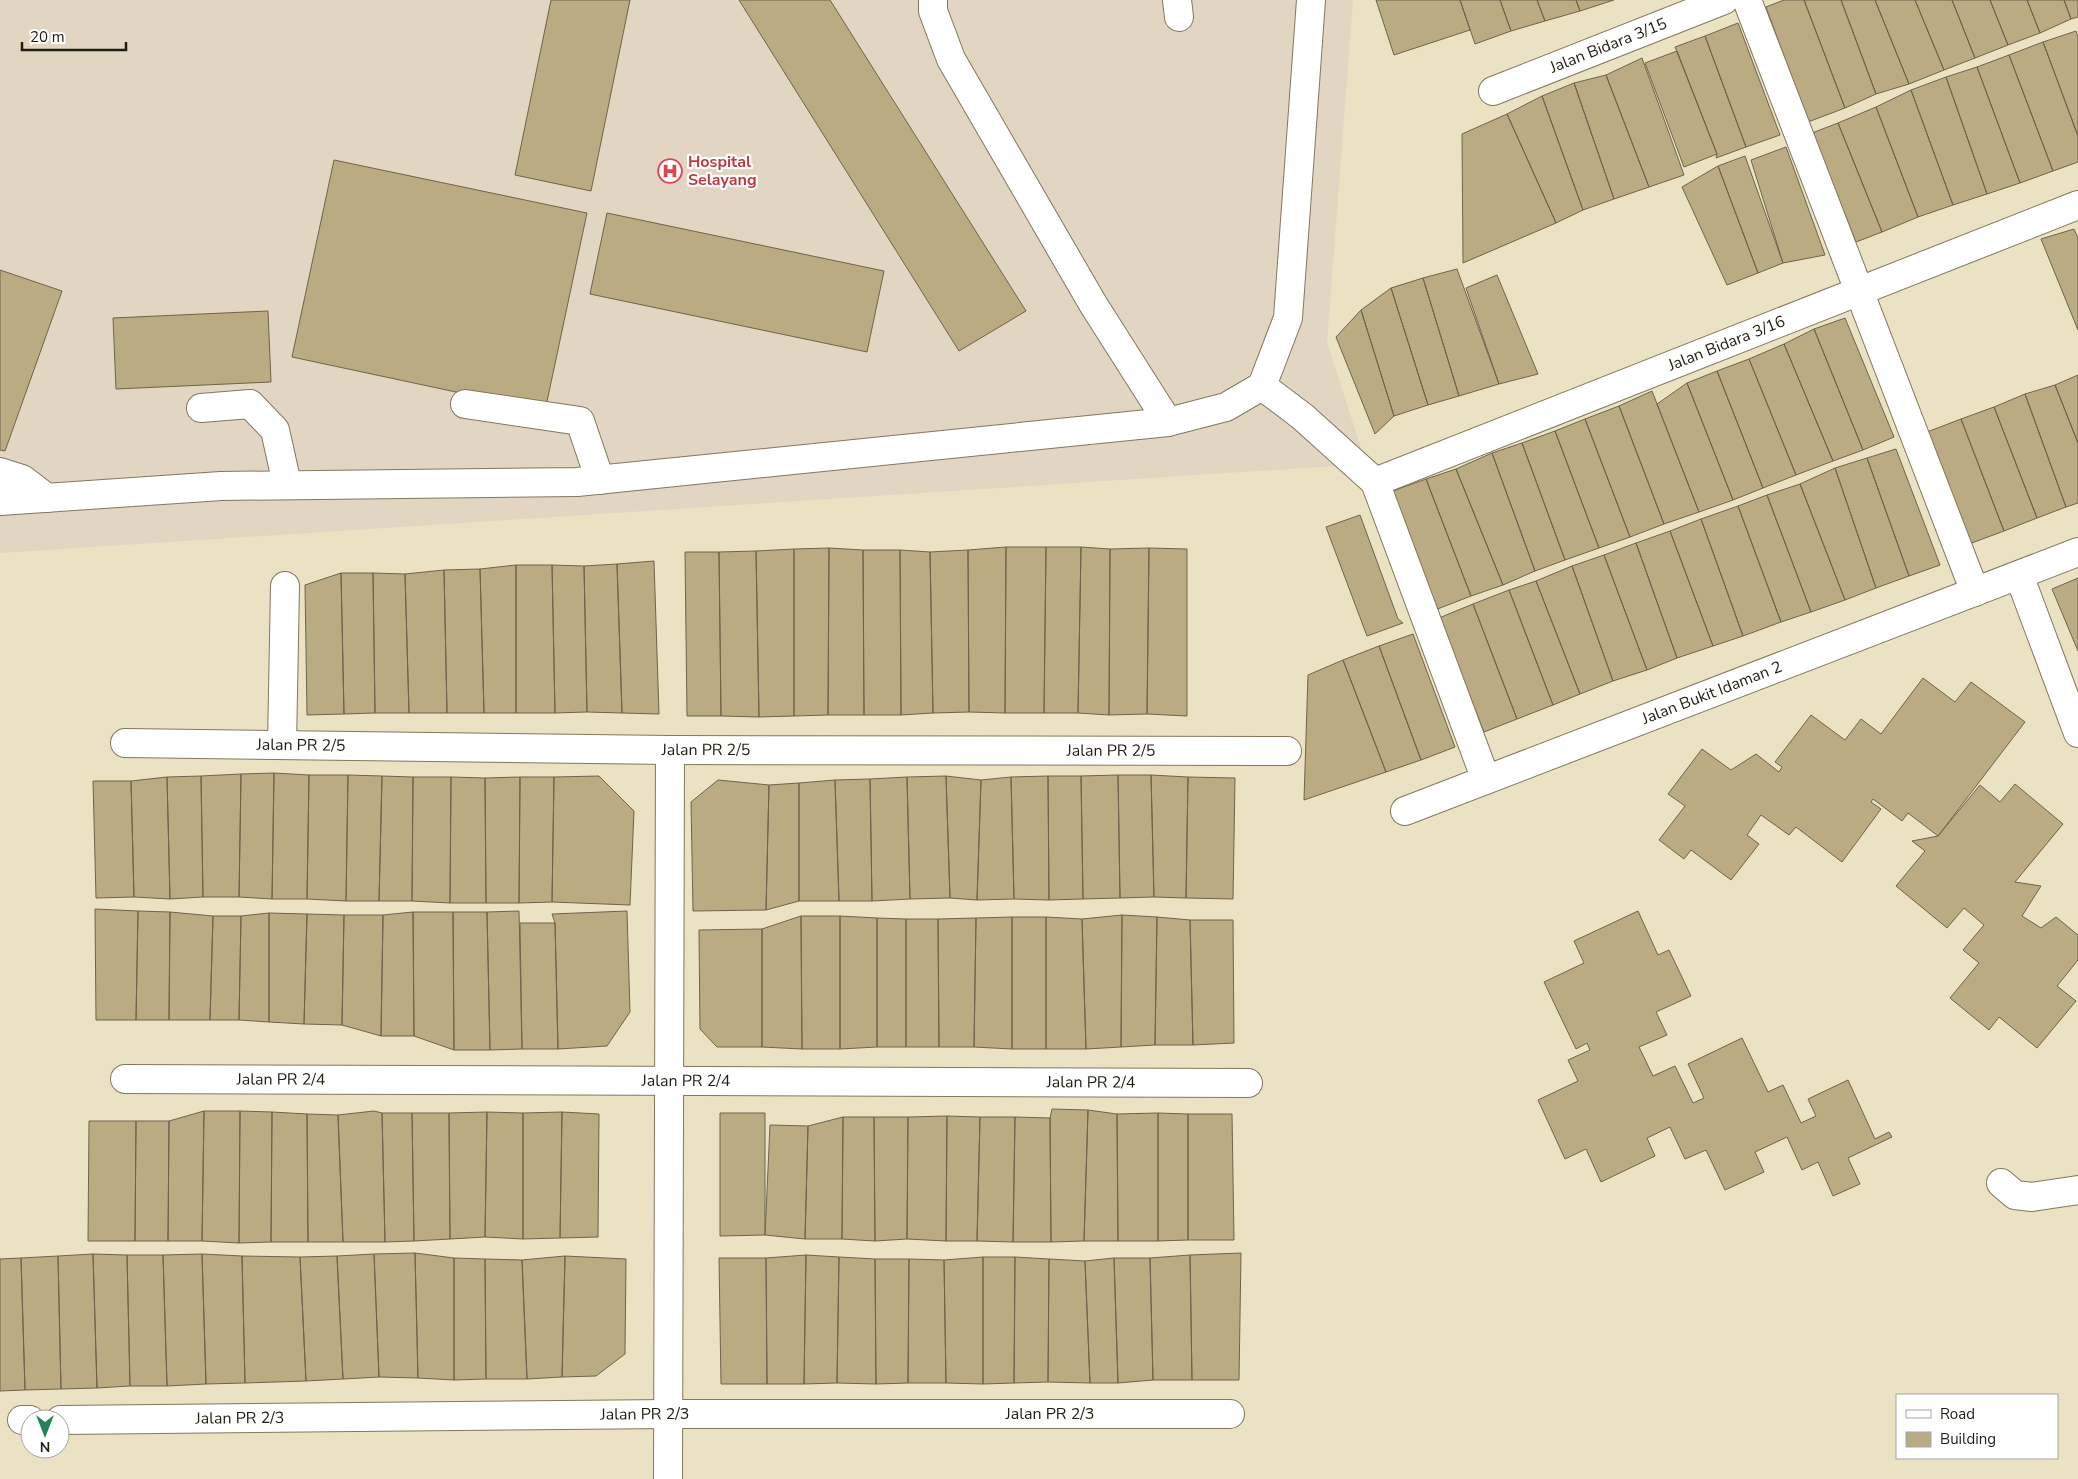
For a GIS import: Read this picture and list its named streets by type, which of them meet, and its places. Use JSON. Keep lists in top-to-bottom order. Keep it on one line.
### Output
{"streets":{"street":["Jalan Bidara 3/15","Jalan Bidara 3/16","Jalan Bukit Idaman 2","Jalan PR 2/5","Jalan PR 2/4","Jalan PR 2/3"]},"places":{"hospital":["Hospital Selayang"]},"legend":["Road","Building"],"scale_bar":"20 m","north":"bottom"}
